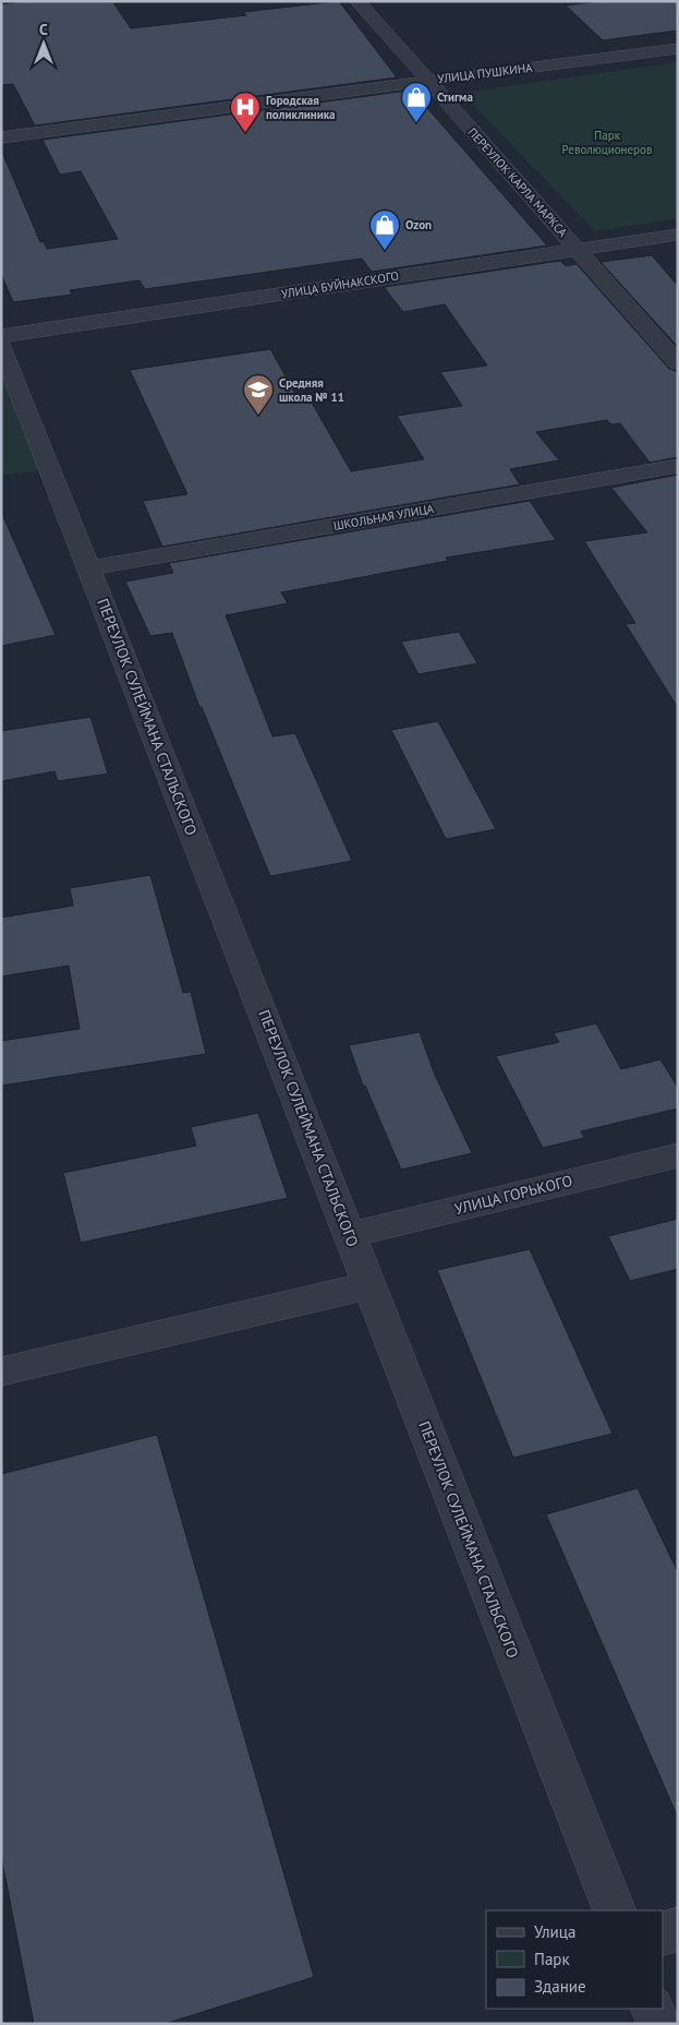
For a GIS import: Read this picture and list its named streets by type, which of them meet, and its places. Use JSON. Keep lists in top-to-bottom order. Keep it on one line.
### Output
{"streets":{"street":["УЛИЦА ПУШКИНА","ПЕРЕУЛОК КАРЛА МАРКСА","УЛИЦА БУЙНАКСКОГО","ШКОЛЬНАЯ УЛИЦА","ПЕРЕУЛОК СУЛЕЙМАНА СТАЛЬСКОГО","УЛИЦА ГОРЬКОГО"]},"crossings":[["УЛИЦА ПУШКИНА","ПЕРЕУЛОК КАРЛА МАРКСА"],["ПЕРЕУЛОК КАРЛА МАРКСА","УЛИЦА БУЙНАКСКОГО"],["ШКОЛЬНАЯ УЛИЦА","ПЕРЕУЛОК СУЛЕЙМАНА СТАЛЬСКОГО"],["ПЕРЕУЛОК СУЛЕЙМАНА СТАЛЬСКОГО","УЛИЦА ГОРЬКОГО"]],"parks":["Парк Революционеров"],"places":{"shop":["Стигма","Ozon"],"hospital":["Городская поликлиника"],"school or university":["Средняя школа № 11"]},"legend":["Улица","Парк","Здание"],"north":"top"}
